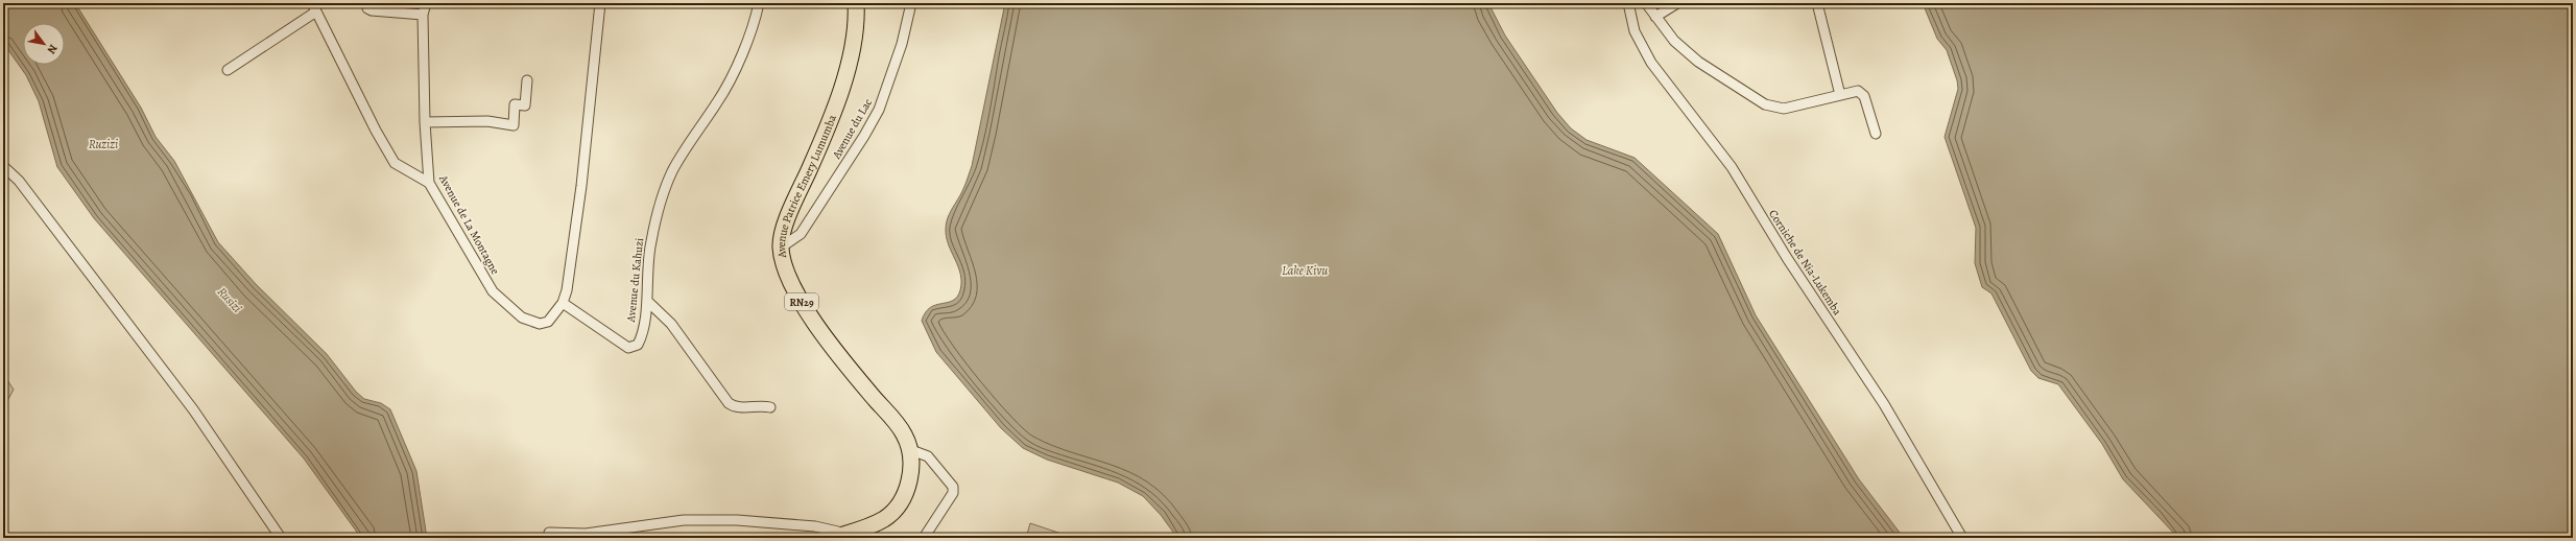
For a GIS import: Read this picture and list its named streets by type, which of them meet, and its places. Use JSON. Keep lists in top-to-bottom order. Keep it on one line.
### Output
{"streets":{"main road":["Avenue Patrice Emery Lumumba","RN29"],"street":["Avenue du Lac","Avenue de La Montagne","Corniche de Nia-Lukemba","Avenue du Kahuzi"]},"crossings":[["Avenue du Lac","Avenue Patrice Emery Lumumba"],["Avenue de La Montagne","Avenue du Kahuzi"]],"water":["Ruzizi","Lake Kivu","Rusizi"],"north":"bottom right"}
